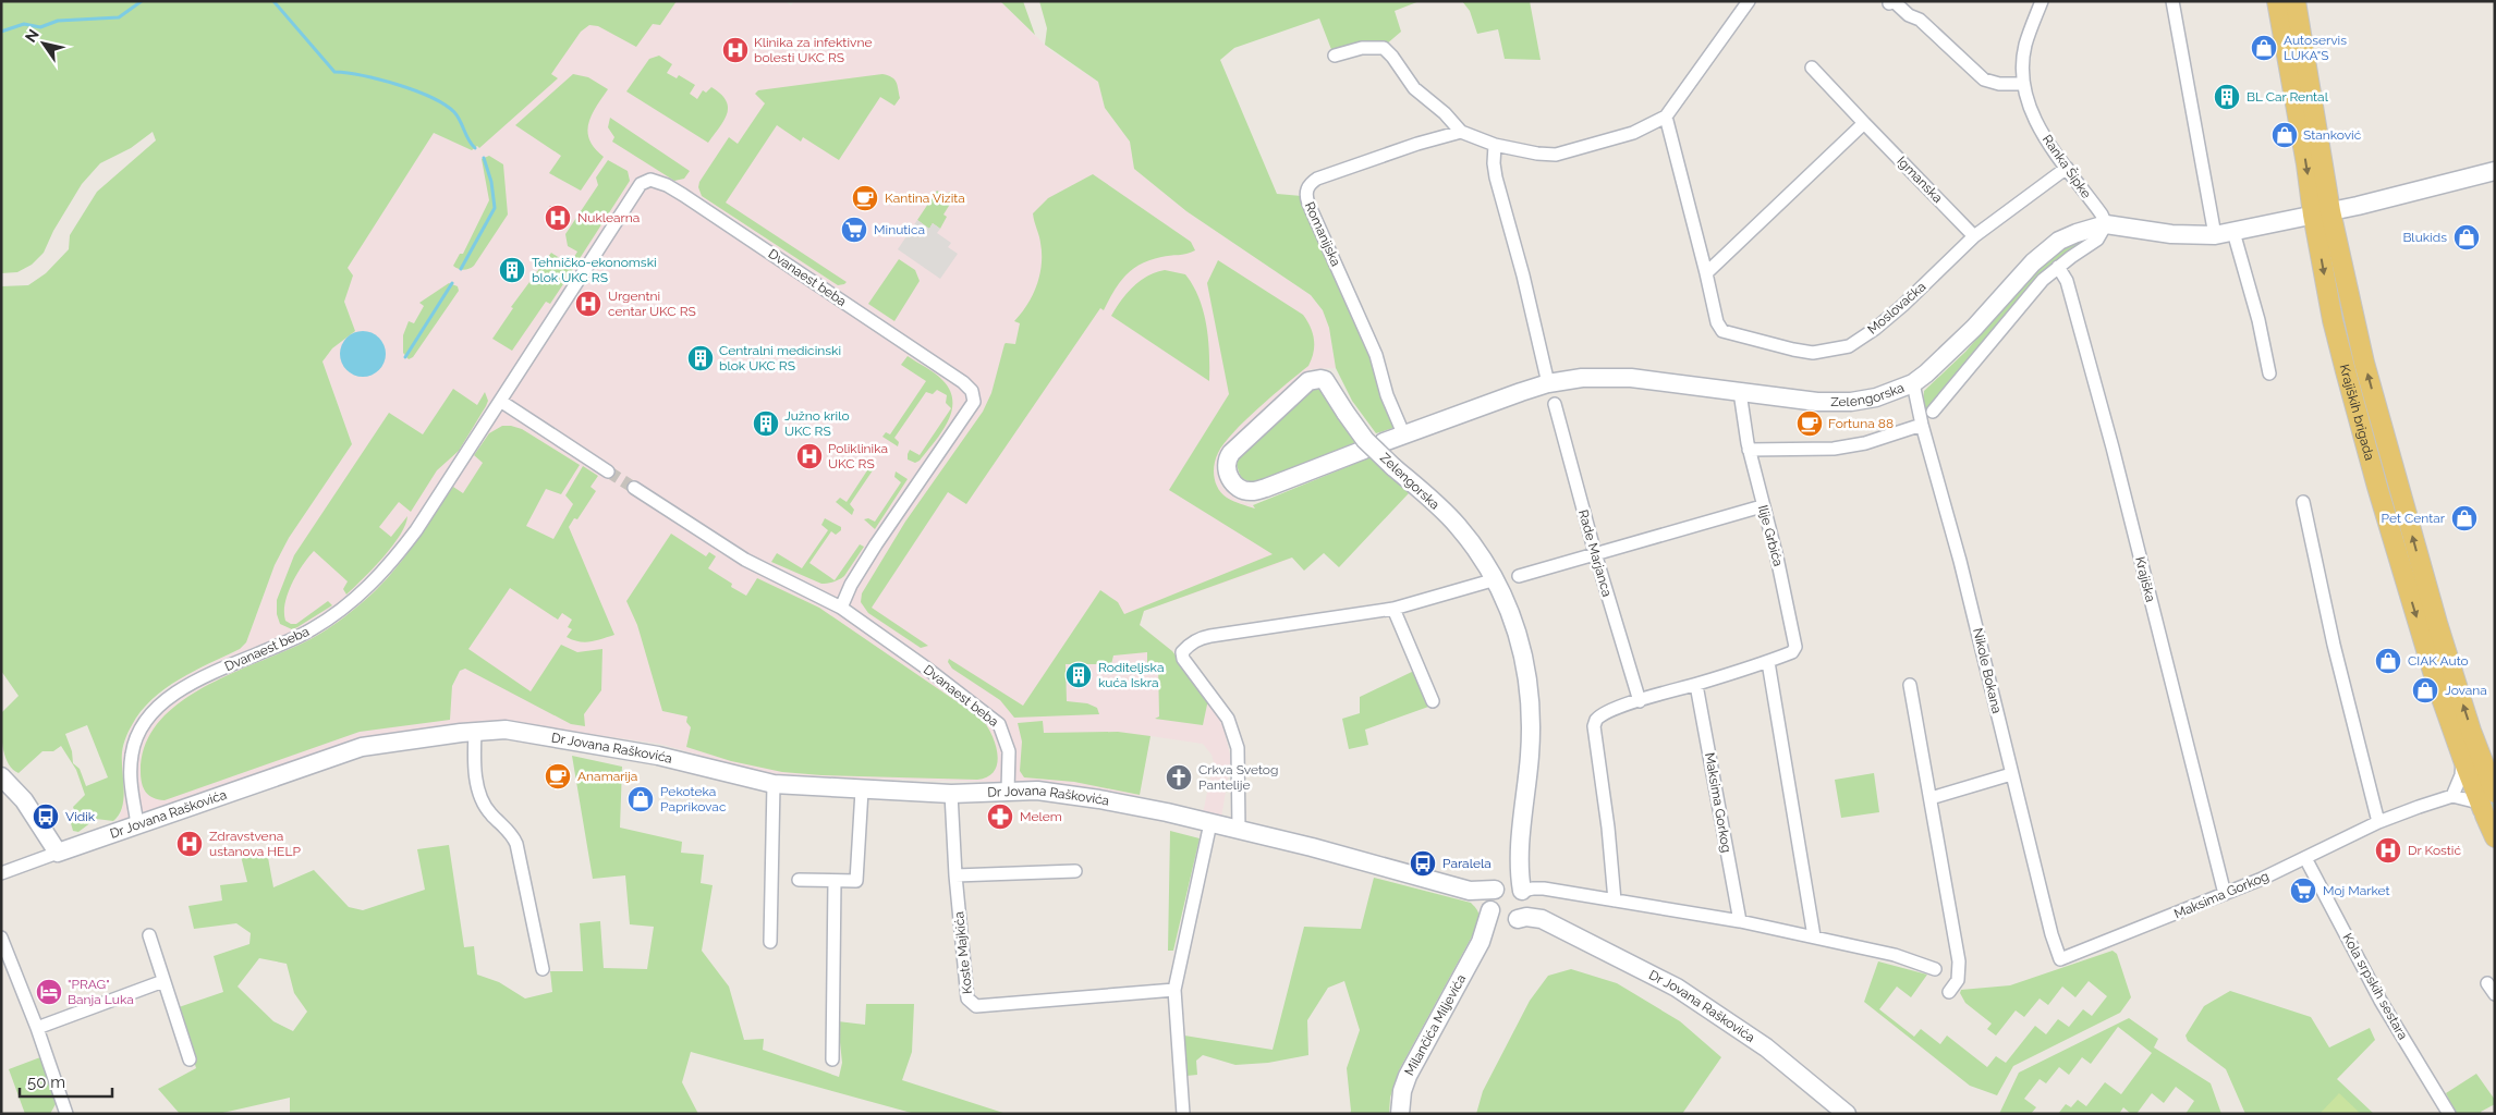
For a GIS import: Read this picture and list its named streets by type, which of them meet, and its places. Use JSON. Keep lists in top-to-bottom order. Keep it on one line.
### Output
{"streets":{"main road":["Krajiških brigada"],"street":["Ranka Šipke","Igmanska","Romanijska","Dvanaest beba","Moslovačka","Zelengorska","Ilije Grbića","Rade Marjanca","Krajiška","Nikole Bokana","Dr Jovana Raškovića","Maksima Gorkog","Koste Majkića","Kola srpskih sestara","Milančića Miljevića"]},"crossings":[["Ranka Šipke","Moslovačka"],["Ranka Šipke","Zelengorska"],["Igmanska","Moslovačka"],["Romanijska","Zelengorska"],["Dvanaest beba","Dr Jovana Raškovića"],["Zelengorska","Ilije Grbića"],["Zelengorska","Nikole Bokana"],["Zelengorska","Dr Jovana Raškovića"],["Zelengorska","Milančića Miljevića"],["Ilije Grbića","Rade Marjanca"],["Ilije Grbića","Maksima Gorkog"],["Krajiška","Maksima Gorkog"],["Nikole Bokana","Maksima Gorkog"],["Dr Jovana Raškovića","Koste Majkića"],["Dr Jovana Raškovića","Milančića Miljevića"],["Maksima Gorkog","Kola srpskih sestara"]],"places":{"shop":["Autoservis LUKA\"S","Stanković","Blukids","Pet Centar","CIAK Auto","Jovana","Pekoteka Paprikovac"],"hospital":["Klinika za infektivne bolesti UKC RS","Nuklearna","Urgentni centar UKC RS","Poliklinika UKC RS","Zdravstvena ustanova HELP","Dr Kostić"],"building":["BL Car Rental","Tehničko-ekonomski blok UKC RS","Centralni medicinski blok UKC RS","Južno krilo UKC RS","Roditeljska kuća Iskra"],"cafe":["Kantina Vizita","Fortuna 88","Anamarija"],"supermarket":["Minutica","Moj Market"],"church":["Crkva Svetog Pantelije"],"bus stop":["Vidik","Paralela"],"pharmacy":["Melem"],"hotel":["\"PRAG\" Banja Luka"]},"scale_bar":"50 m","north":"top left"}
